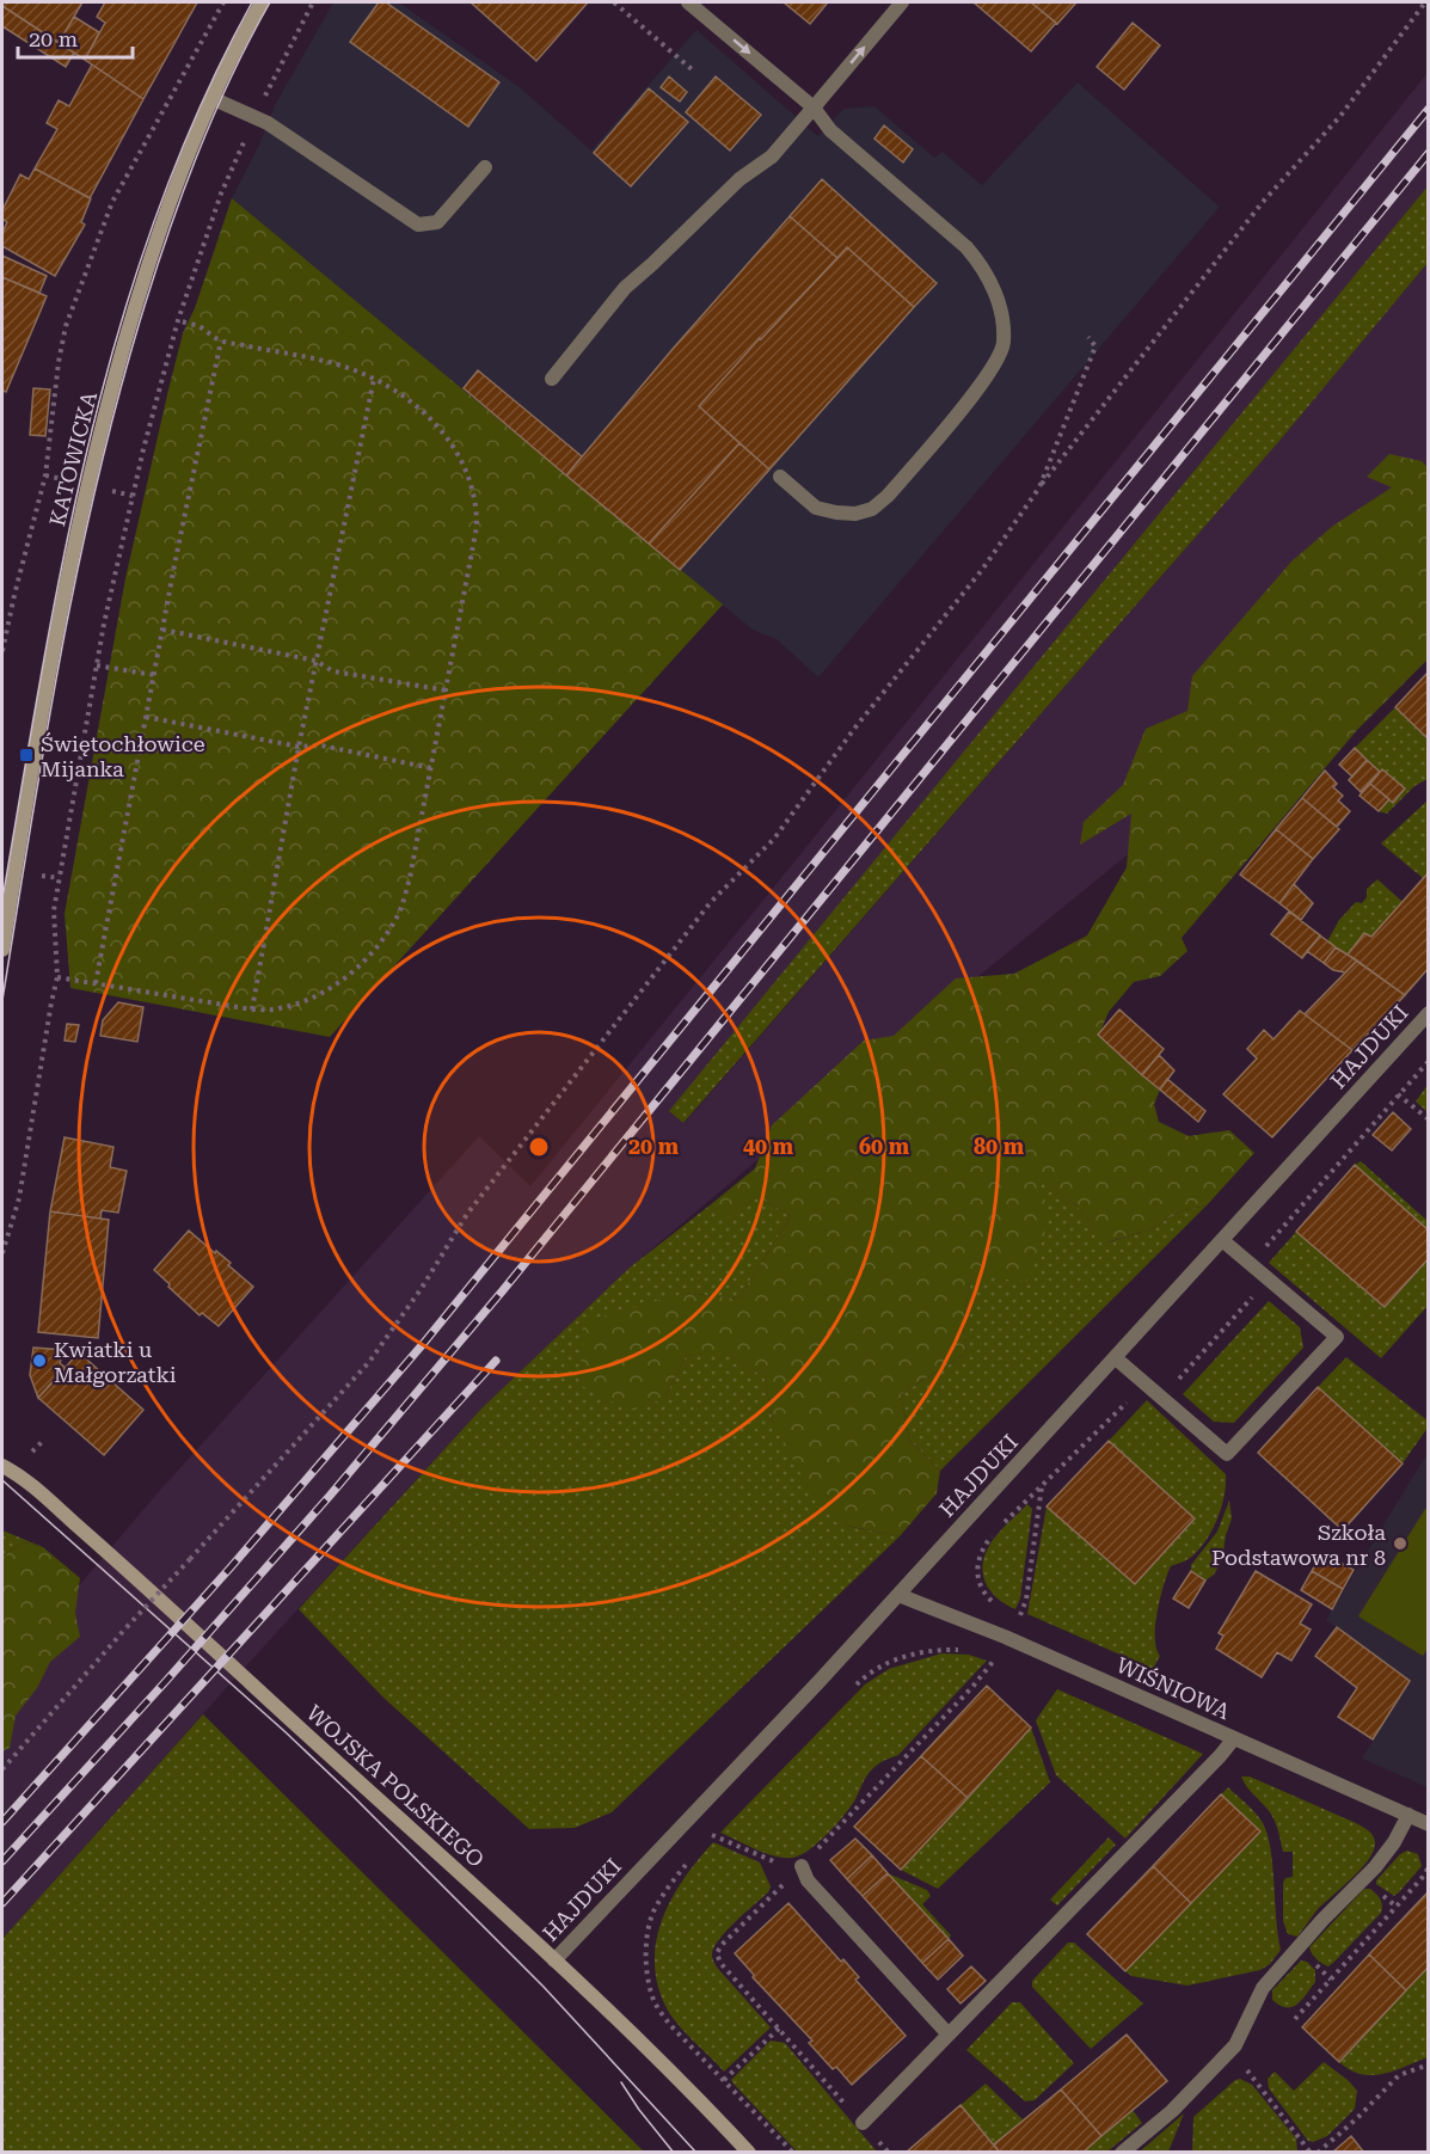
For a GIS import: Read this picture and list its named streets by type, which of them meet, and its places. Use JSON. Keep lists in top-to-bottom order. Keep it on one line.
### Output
{"streets":{"street":["KATOWICKA","HAJDUKI","WIŚNIOWA","WOJSKA POLSKIEGO"]},"crossings":[["HAJDUKI","WIŚNIOWA"],["HAJDUKI","WOJSKA POLSKIEGO"]],"places":{"transit":["Świętochłowice Mijanka"],"other":["Kwiatki u Małgorzatki","Szkoła Podstawowa nr 8"]},"scale_bar":"20 m","rings":["20 m","40 m","60 m","80 m"]}
